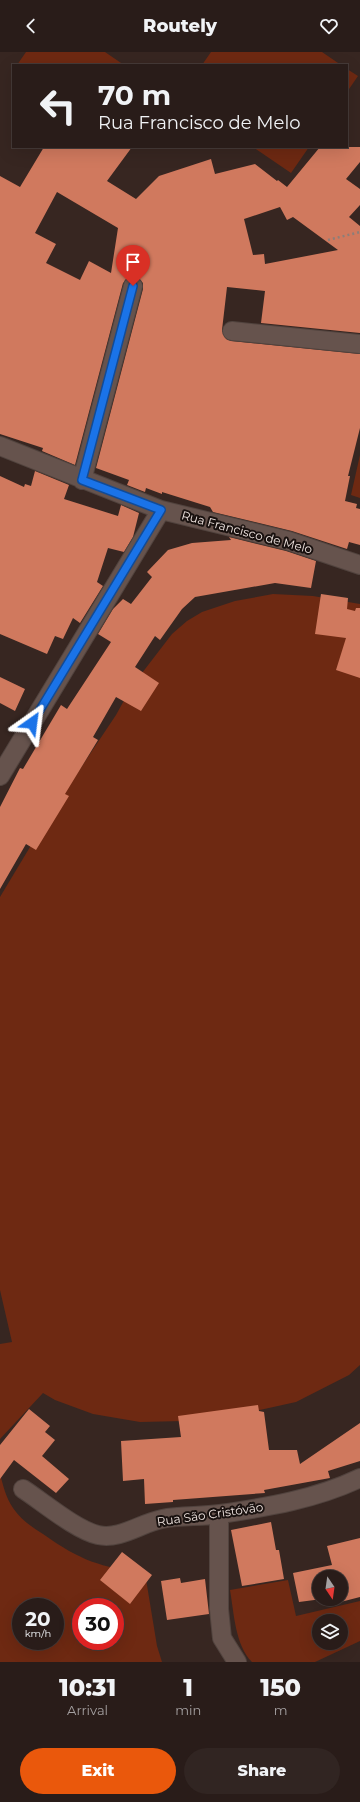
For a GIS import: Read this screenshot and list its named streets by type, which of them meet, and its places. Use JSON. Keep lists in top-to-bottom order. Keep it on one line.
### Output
{"streets":{"street":["Rua Francisco de Melo","Rua São Cristóvão"]},"north":"bottom","page":{"header":"Routely","turn":["70 m","Rua Francisco de Melo"],"speed":"20 km/h","limit":"30","eta":["10:31","Arrival","1","min","150","m"],"buttons":["Exit","Share"]}}
